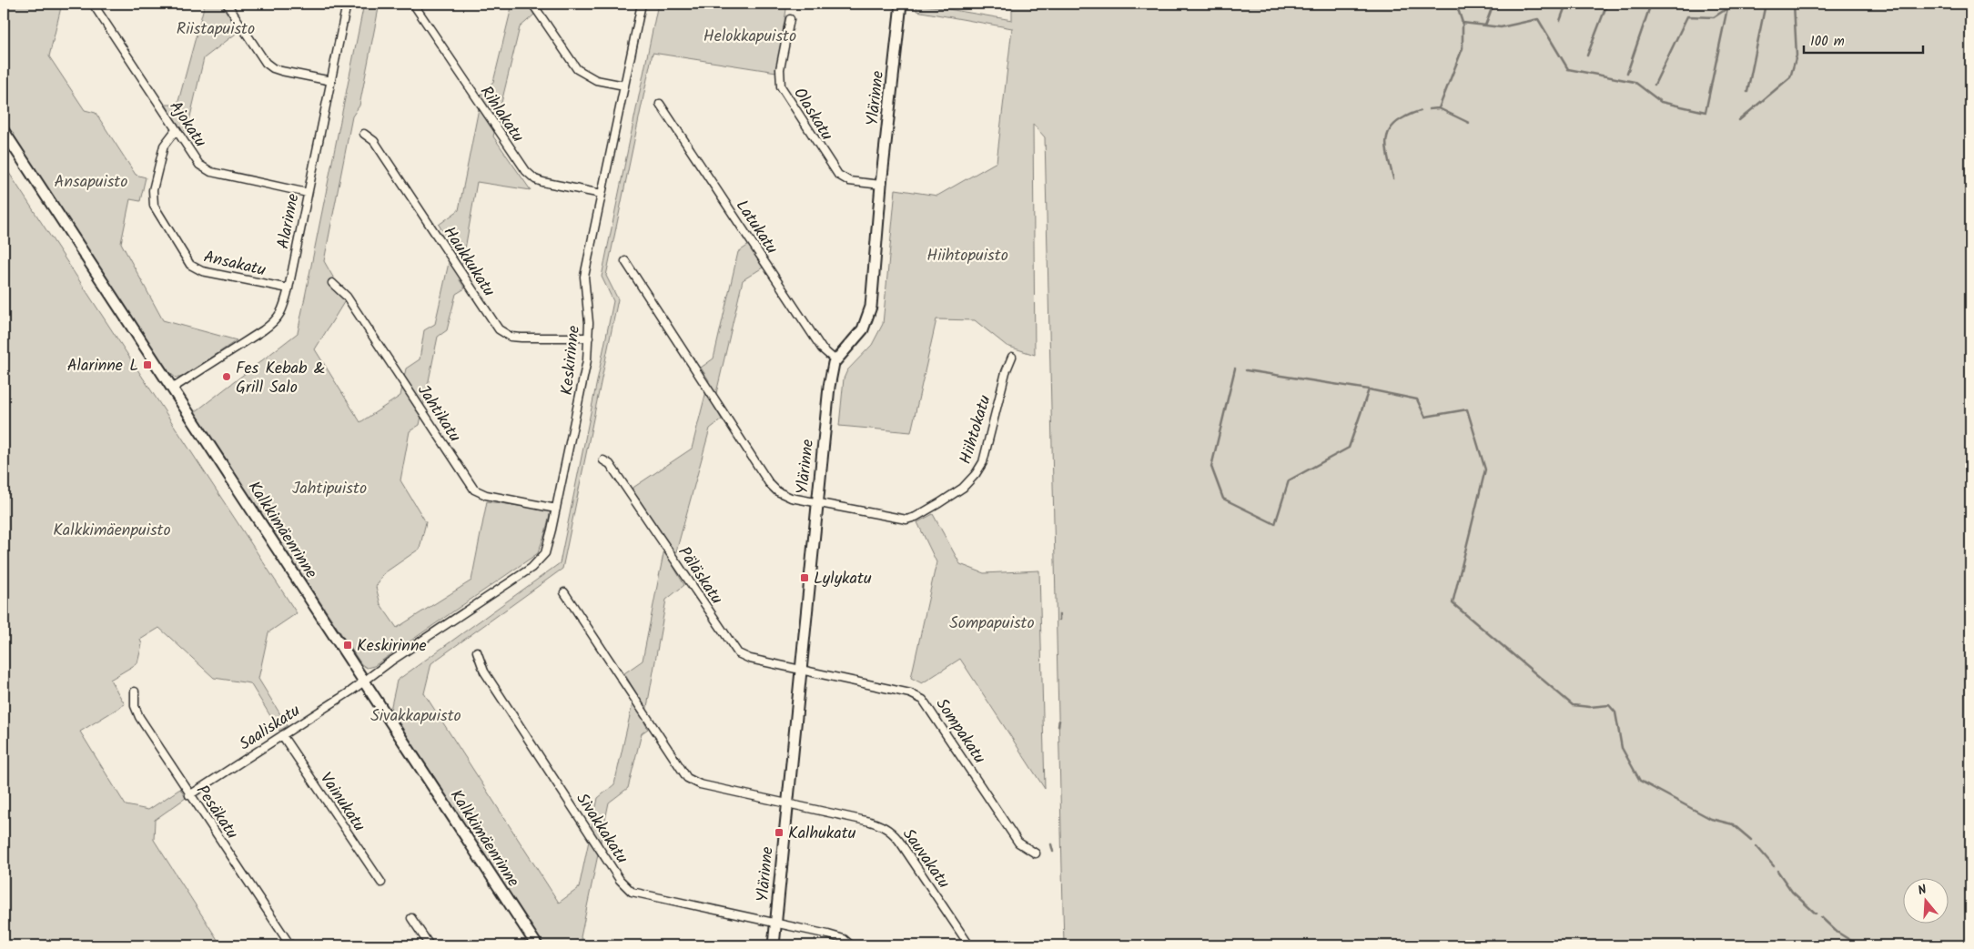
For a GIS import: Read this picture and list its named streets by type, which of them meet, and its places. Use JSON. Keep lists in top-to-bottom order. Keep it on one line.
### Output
{"streets":{"street":["Ylärinne","Rihlakatu","Olaskatu","Ajokatu","Alarinne","Latukatu","Haukkukatu","Ansakatu","Keskirinne","Jahtikatu","Hiihtokatu","Kalkkimäenrinne","Päläskatu","Saaliskatu","Sompakatu","Vainukatu","Pesäkatu","Sivakkakatu","Sauvakatu"]},"crossings":[["Ylärinne","Olaskatu"],["Ylärinne","Latukatu"],["Ylärinne","Hiihtokatu"],["Ylärinne","Päläskatu"],["Ylärinne","Sompakatu"],["Ylärinne","Sivakkakatu"],["Ylärinne","Sauvakatu"],["Rihlakatu","Keskirinne"],["Ajokatu","Alarinne"],["Ajokatu","Ansakatu"],["Alarinne","Ansakatu"],["Alarinne","Kalkkimäenrinne"],["Haukkukatu","Keskirinne"],["Keskirinne","Jahtikatu"],["Keskirinne","Kalkkimäenrinne"],["Keskirinne","Saaliskatu"],["Kalkkimäenrinne","Saaliskatu"],["Päläskatu","Sompakatu"],["Saaliskatu","Vainukatu"],["Saaliskatu","Pesäkatu"]],"parks":["Riistapuisto","Helokkapuisto","Ansapuisto","Hiihtopuisto","Jahtipuisto","Kalkkimäenpuisto","Sompapuisto","Sivakkapuisto"],"places":{"transit":["Alarinne L","Lylykatu","Keskirinne","Kalhukatu"],"other":["Fes Kebab & Grill Salo"]},"scale_bar":"100 m","north":"top"}
